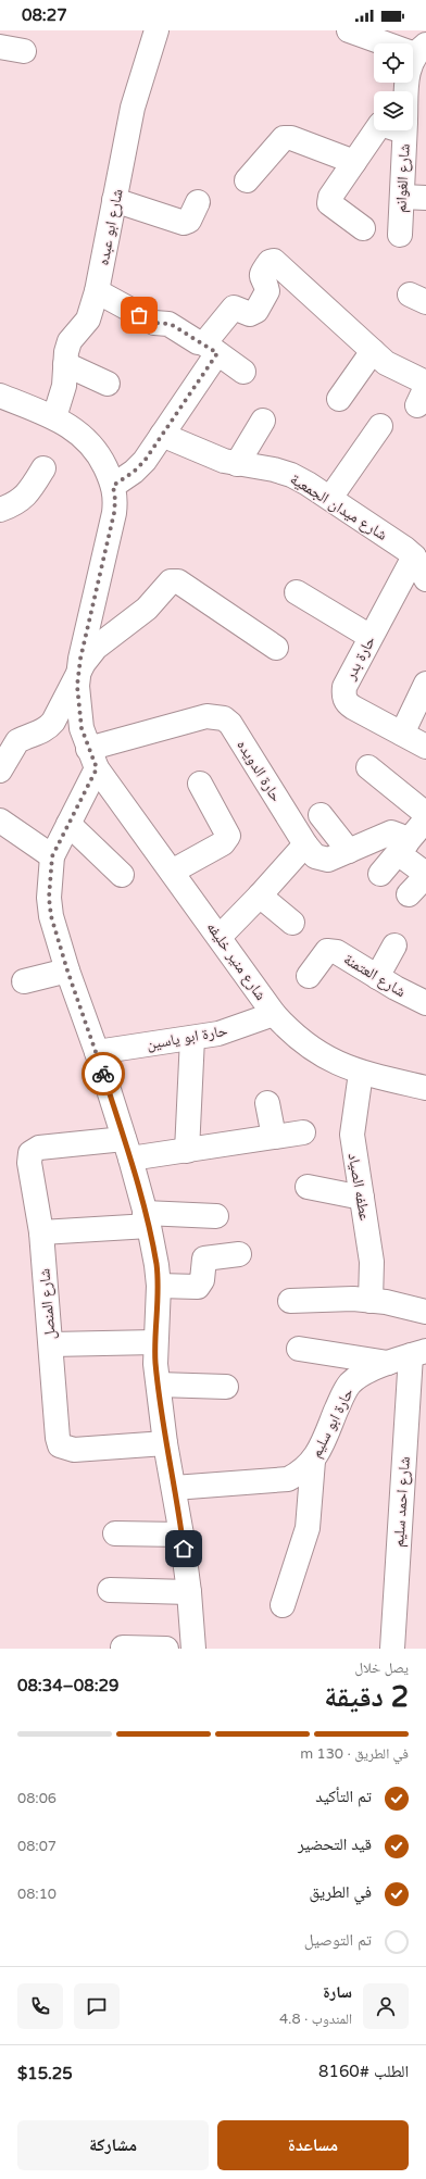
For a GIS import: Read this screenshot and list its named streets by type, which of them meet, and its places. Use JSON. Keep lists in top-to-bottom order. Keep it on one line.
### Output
{"streets":{"street":["شارع الغوانم","شارع ابو عبده","شارع ميدان الجمعية","حارة بدر","حارة الدويده","شارع منير خليفه","شارع العتمنة","حارة ابو ياسين","عطفه الصياد","شارع المنصل","حارة ابو سليم","شارع احمد سليم"]},"crossings":[["شارع ميدان الجمعية","حارة بدر"],["حارة الدويده","شارع منير خليفه"],["شارع منير خليفه","حارة ابو ياسين"],["شارع منير خليفه","عطفه الصياد"],["حارة ابو سليم","شارع احمد سليم"]],"page":{"status":"08:27","heading":["2 دقيقة","يصل خلال","08:29–08:34"],"panel":["سارة","المندوب · 4.8","الطلب #8160","$15.25"],"bar":"في الطريق · 130 m","list":[["تم التأكيد","08:06"],["قيد التحضير","08:07"],["في الطريق","08:10"],"تم التوصيل"],"buttons":["مساعدة","مشاركة"]}}
